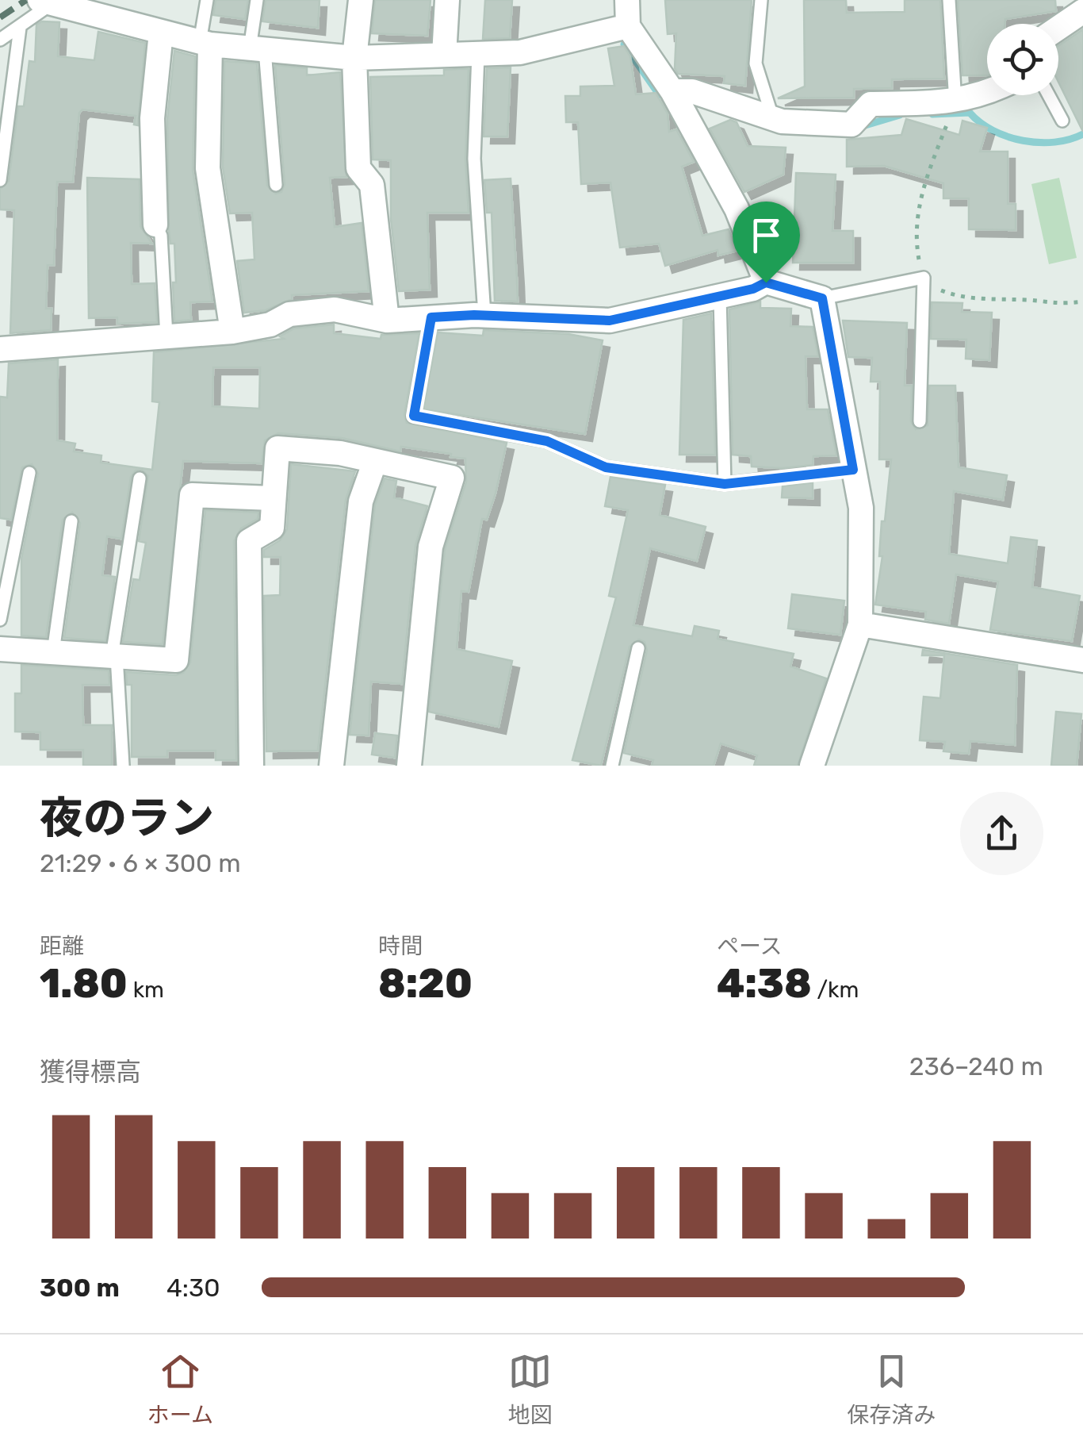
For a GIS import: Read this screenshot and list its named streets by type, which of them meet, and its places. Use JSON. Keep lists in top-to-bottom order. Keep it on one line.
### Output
{"page":{"heading":["夜のラン","21:29 · 6 × 300 m"],"stats":[["距離","1.80 km"],["時間","8:20"],["ペース","4:38 /km"]],"chart":["獲得標高","236–240 m"],"list":[{"name":"300 m","note":"4:30"}],"tabs":["ホーム","地図","保存済み"]}}
